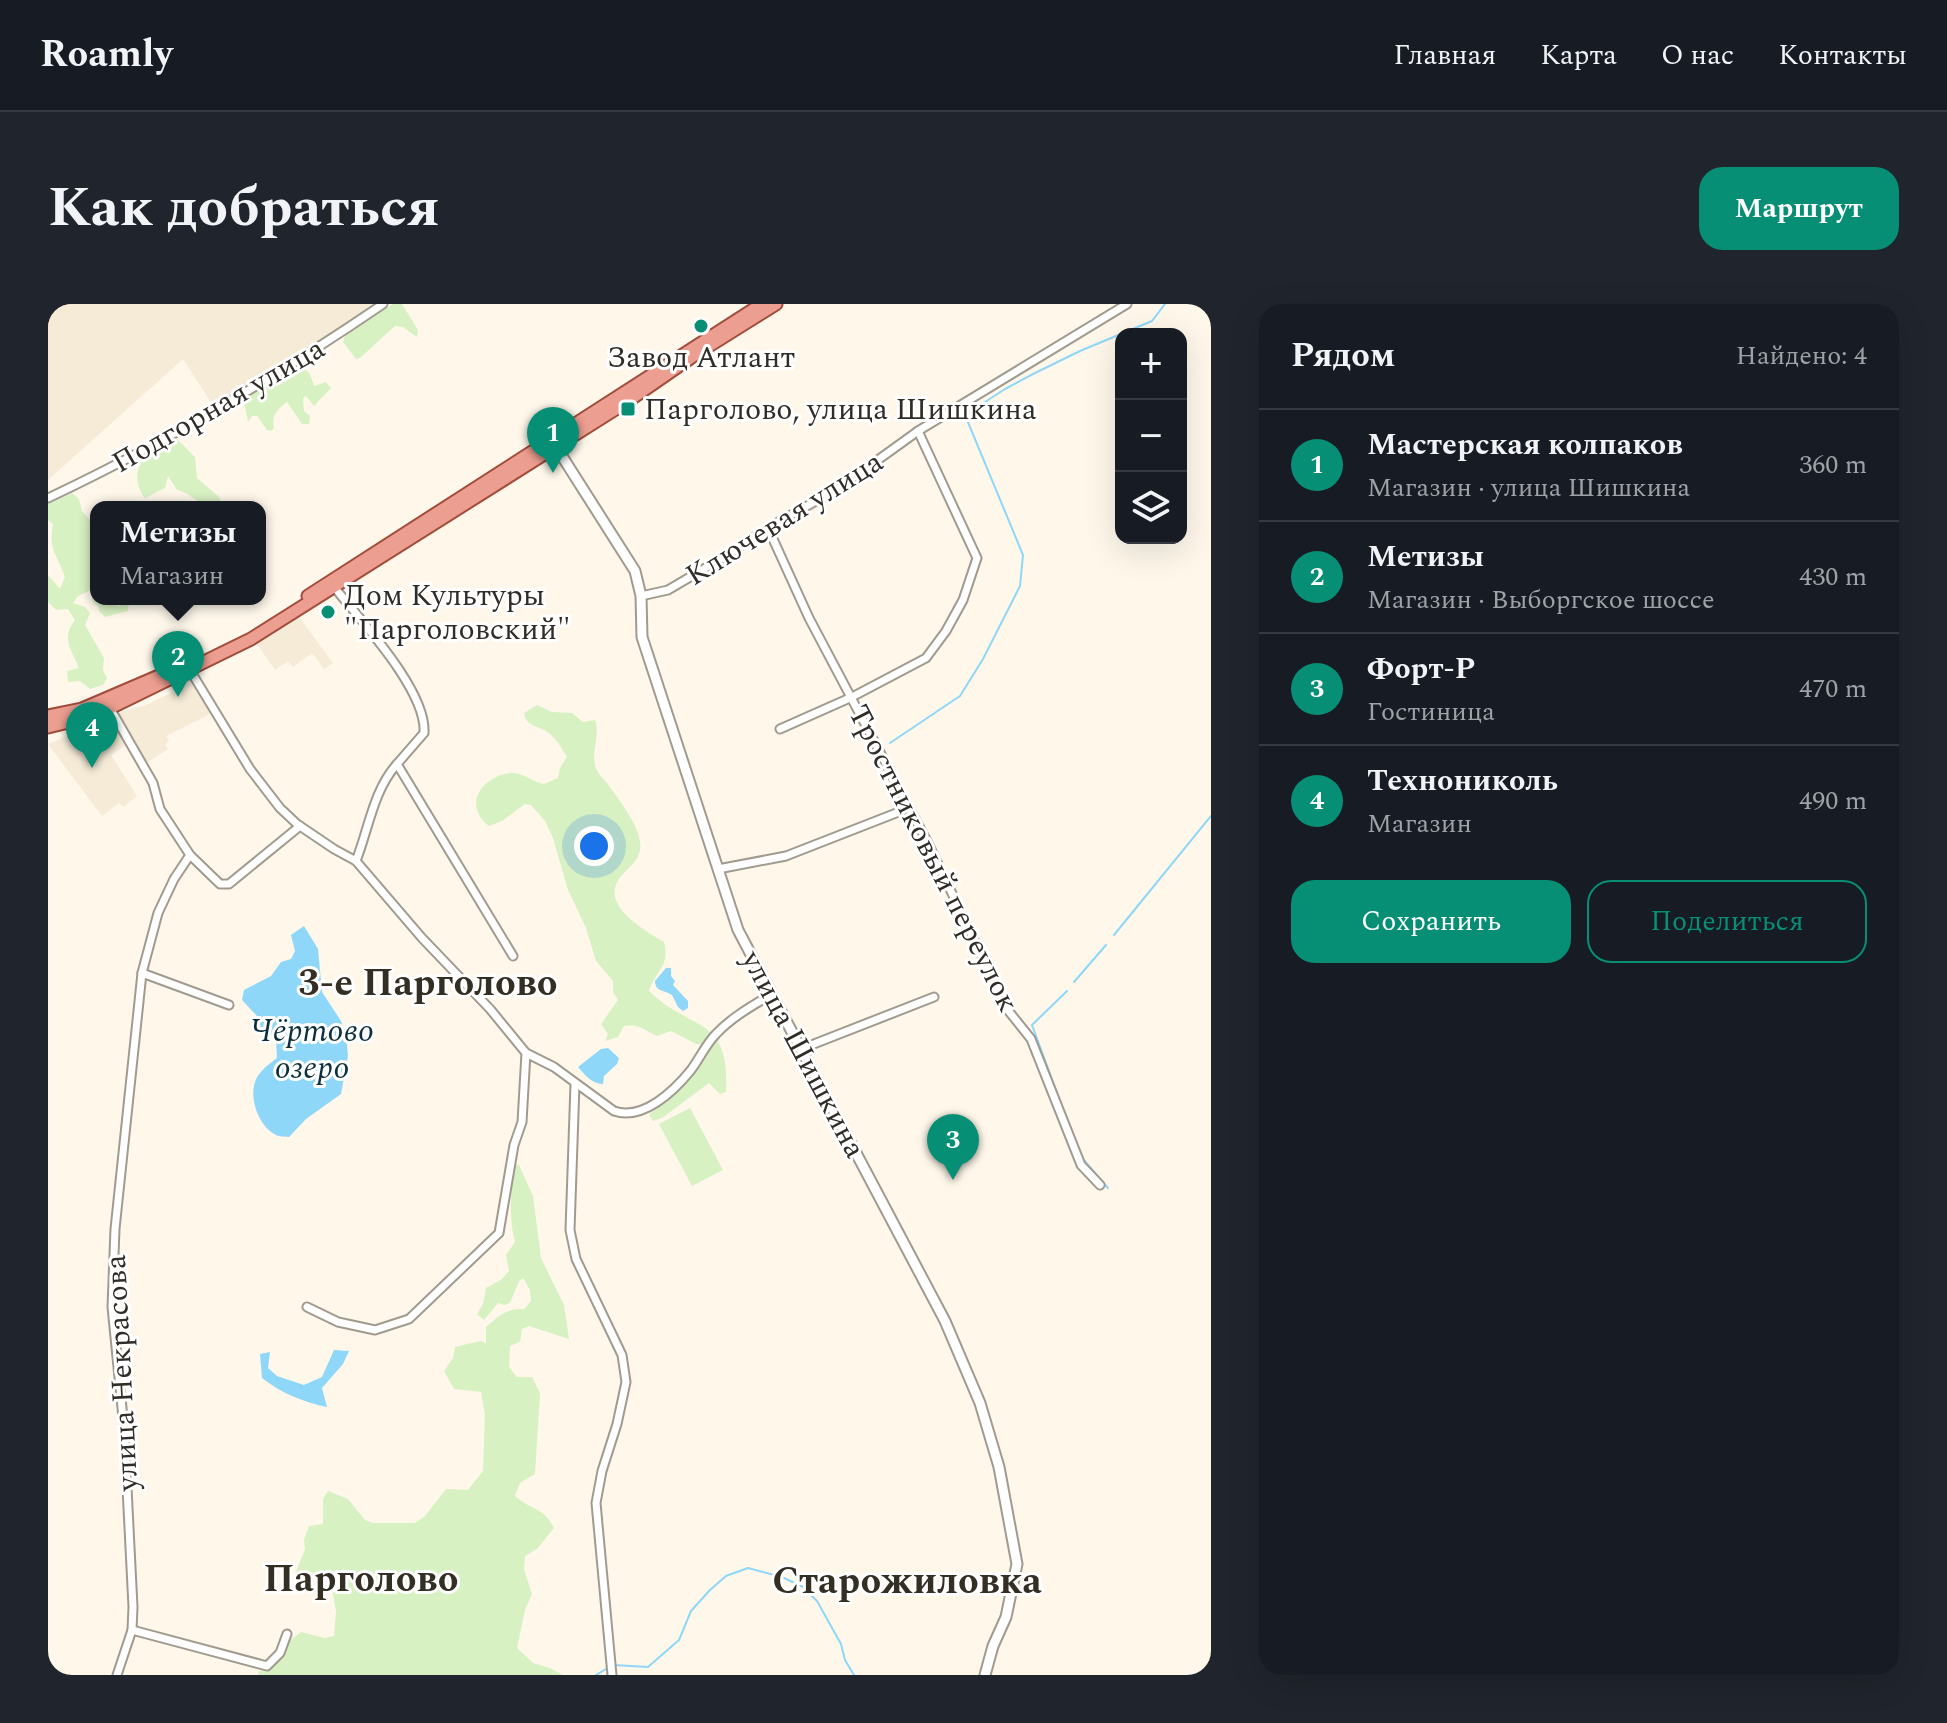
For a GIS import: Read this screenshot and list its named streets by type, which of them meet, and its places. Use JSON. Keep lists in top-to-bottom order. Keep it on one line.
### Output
{"streets":{"street":["Подгорная улица","Ключевая улица","Тростниковый переулок","улица Шишкина","улица Некрасова"]},"crossings":[["Ключевая улица","Тростниковый переулок"],["Ключевая улица","улица Шишкина"]],"districts":["3-е Парголово","Парголово","Старожиловка"],"water":["Чёртово озеро"],"places":{"other":["Завод Атлант","Дом Культуры \"Парголовский\""],"transit":["Парголово, улица Шишкина"]},"page":{"header":"Roamly","nav":["Главная","Карта","О нас","Контакты"],"title":"Как добраться","buttons":["Маршрут",["Сохранить","Поделиться"]],"heading":["Рядом","Найдено: 4"],"map_buttons":["+","−"],"pins":["1","2","4","3"],"list":[{"mark":"1","name":"Мастерская колпаков","note":"Магазин · улица Шишкина","value":"360 m"},{"mark":"2","name":"Метизы","note":"Магазин · Выборгское шоссе","value":"430 m"},{"mark":"3","name":"Форт-Р","note":"Гостиница","value":"470 m"},{"mark":"4","name":"Технониколь","note":"Магазин","value":"490 m"}],"popup":["Метизы","Магазин"]}}
